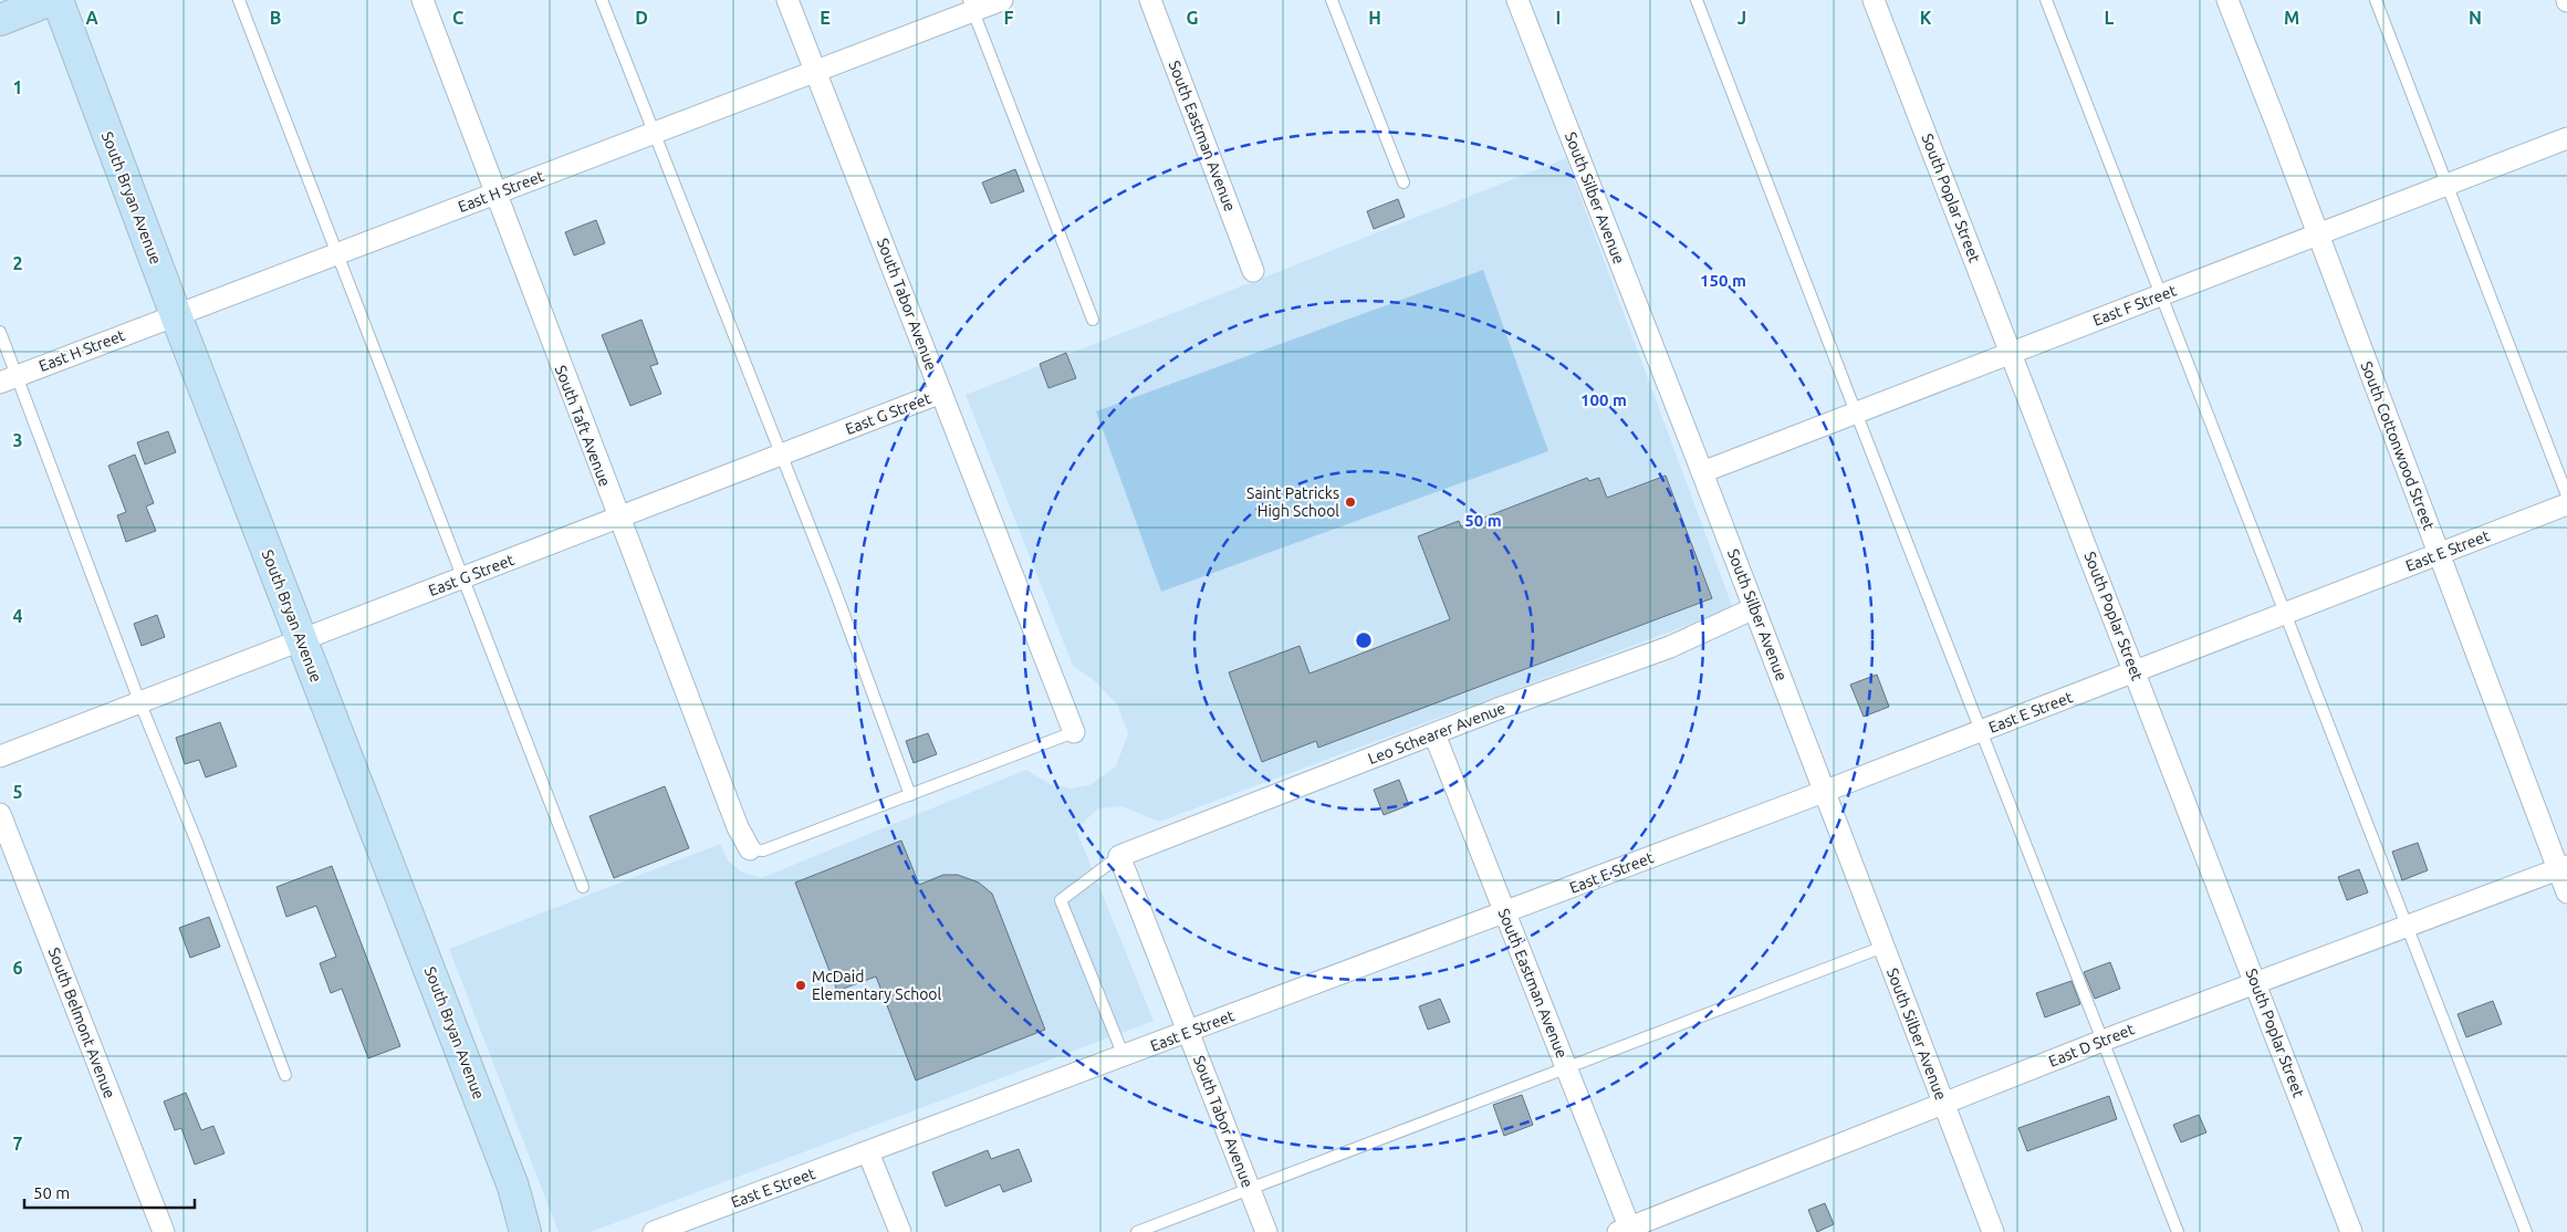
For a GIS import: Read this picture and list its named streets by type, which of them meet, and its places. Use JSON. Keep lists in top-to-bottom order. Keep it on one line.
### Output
{"streets":{"main road":["South Bryan Avenue"],"street":["South Eastman Avenue","East H Street","South Silber Avenue","South Poplar Street","South Tabor Avenue","East F Street","East G Street","South Taft Avenue","South Cottonwood Street","East E Street","Leo Schearer Avenue","South Belmont Avenue","East D Street"]},"crossings":[["South Eastman Avenue","East E Street"],["South Eastman Avenue","Leo Schearer Avenue"],["South Eastman Avenue","East D Street"],["East H Street","South Bryan Avenue"],["East H Street","South Tabor Avenue"],["East H Street","South Taft Avenue"],["South Bryan Avenue","East G Street"],["South Silber Avenue","East F Street"],["South Silber Avenue","East E Street"],["South Silber Avenue","Leo Schearer Avenue"],["South Silber Avenue","East D Street"],["South Poplar Street","East F Street"],["South Poplar Street","East E Street"],["South Poplar Street","East D Street"],["South Tabor Avenue","East G Street"],["South Tabor Avenue","East E Street"],["South Tabor Avenue","Leo Schearer Avenue"],["East F Street","South Cottonwood Street"],["East G Street","South Taft Avenue"],["South Cottonwood Street","East E Street"],["South Cottonwood Street","East D Street"]],"places":["Saint Patricks High School","McDaid Elementary School"],"scale_bar":"50 m","grid":{"columns":["A","B","C","D","E","F","G","H","I","J","K","L","M","N"],"rows":["1","2","3","4","5","6","7"]},"rings":["150 m","100 m","50 m"]}
